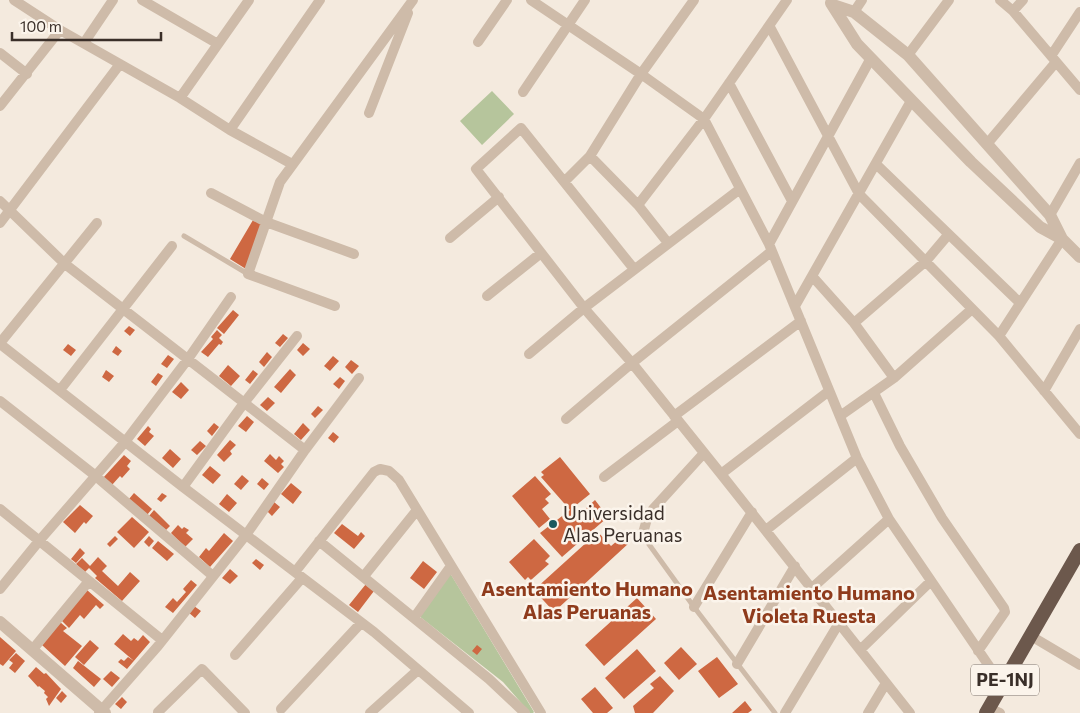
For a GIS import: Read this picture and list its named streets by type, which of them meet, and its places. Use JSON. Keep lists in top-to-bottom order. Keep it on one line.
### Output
{"streets":{"highway":["PE-1NJ"]},"districts":["Asentamiento Humano Alas Peruanas","Asentamiento Humano Violeta Ruesta"],"places":["Universidad Alas Peruanas"],"scale_bar":"100 m"}
